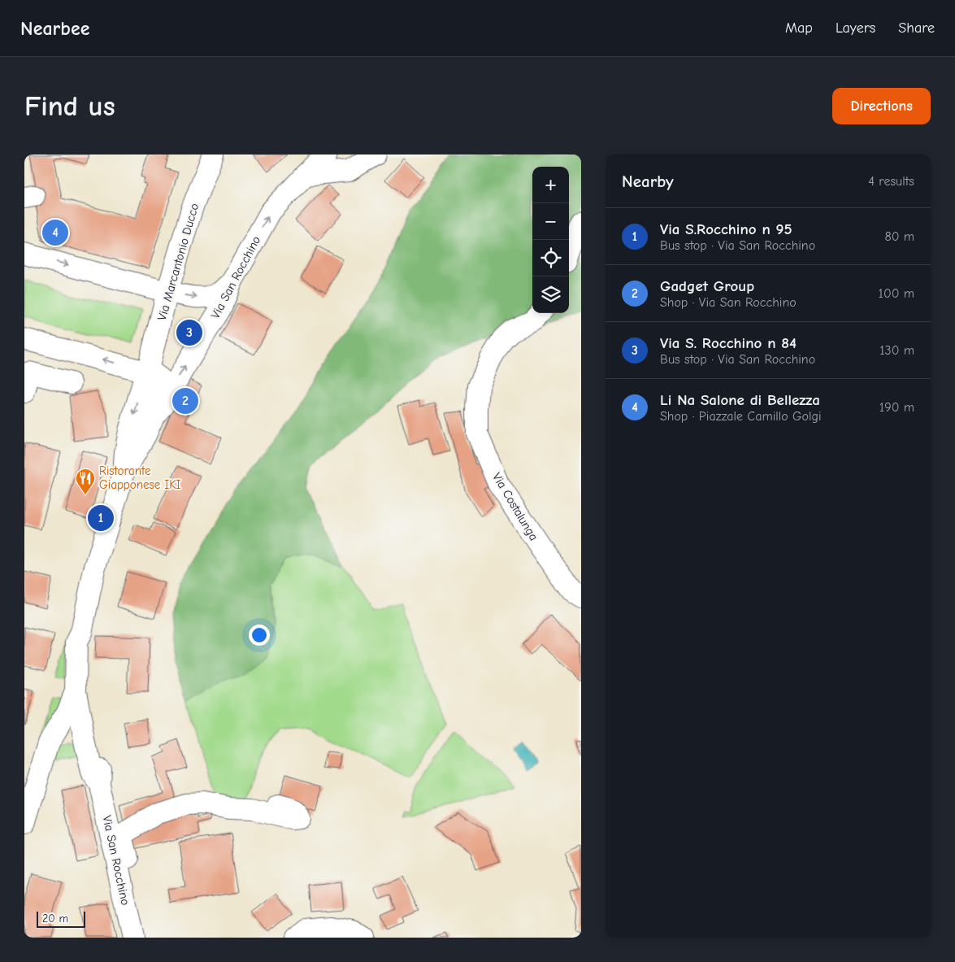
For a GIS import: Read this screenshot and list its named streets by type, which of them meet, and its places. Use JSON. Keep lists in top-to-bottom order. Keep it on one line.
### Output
{"streets":{"street":["Via Marcantonio Ducco","Via San Rocchino","Via Costalunga"]},"crossings":[["Via Marcantonio Ducco","Via San Rocchino"]],"places":{"restaurant":["Ristorante Giapponese IKI"]},"scale_bar":"20 m","page":{"header":"Nearbee","nav":["Map","Layers","Share"],"buttons":"Directions","title":"Find us","heading":["Nearby","4 results"],"map_buttons":["+","−"],"list":[{"mark":"1","name":"Via S.Rocchino n 95","note":"Bus stop · Via San Rocchino","value":"80 m"},{"mark":"2","name":"Gadget Group","note":"Shop · Via San Rocchino","value":"100 m"},{"mark":"3","name":"Via S. Rocchino n 84","note":"Bus stop · Via San Rocchino","value":"130 m"},{"mark":"4","name":"Li Na Salone di Bellezza","note":"Shop · Piazzale Camillo Golgi","value":"190 m"}],"pins":["4","3","2","1"],"scale":"20 m"}}
